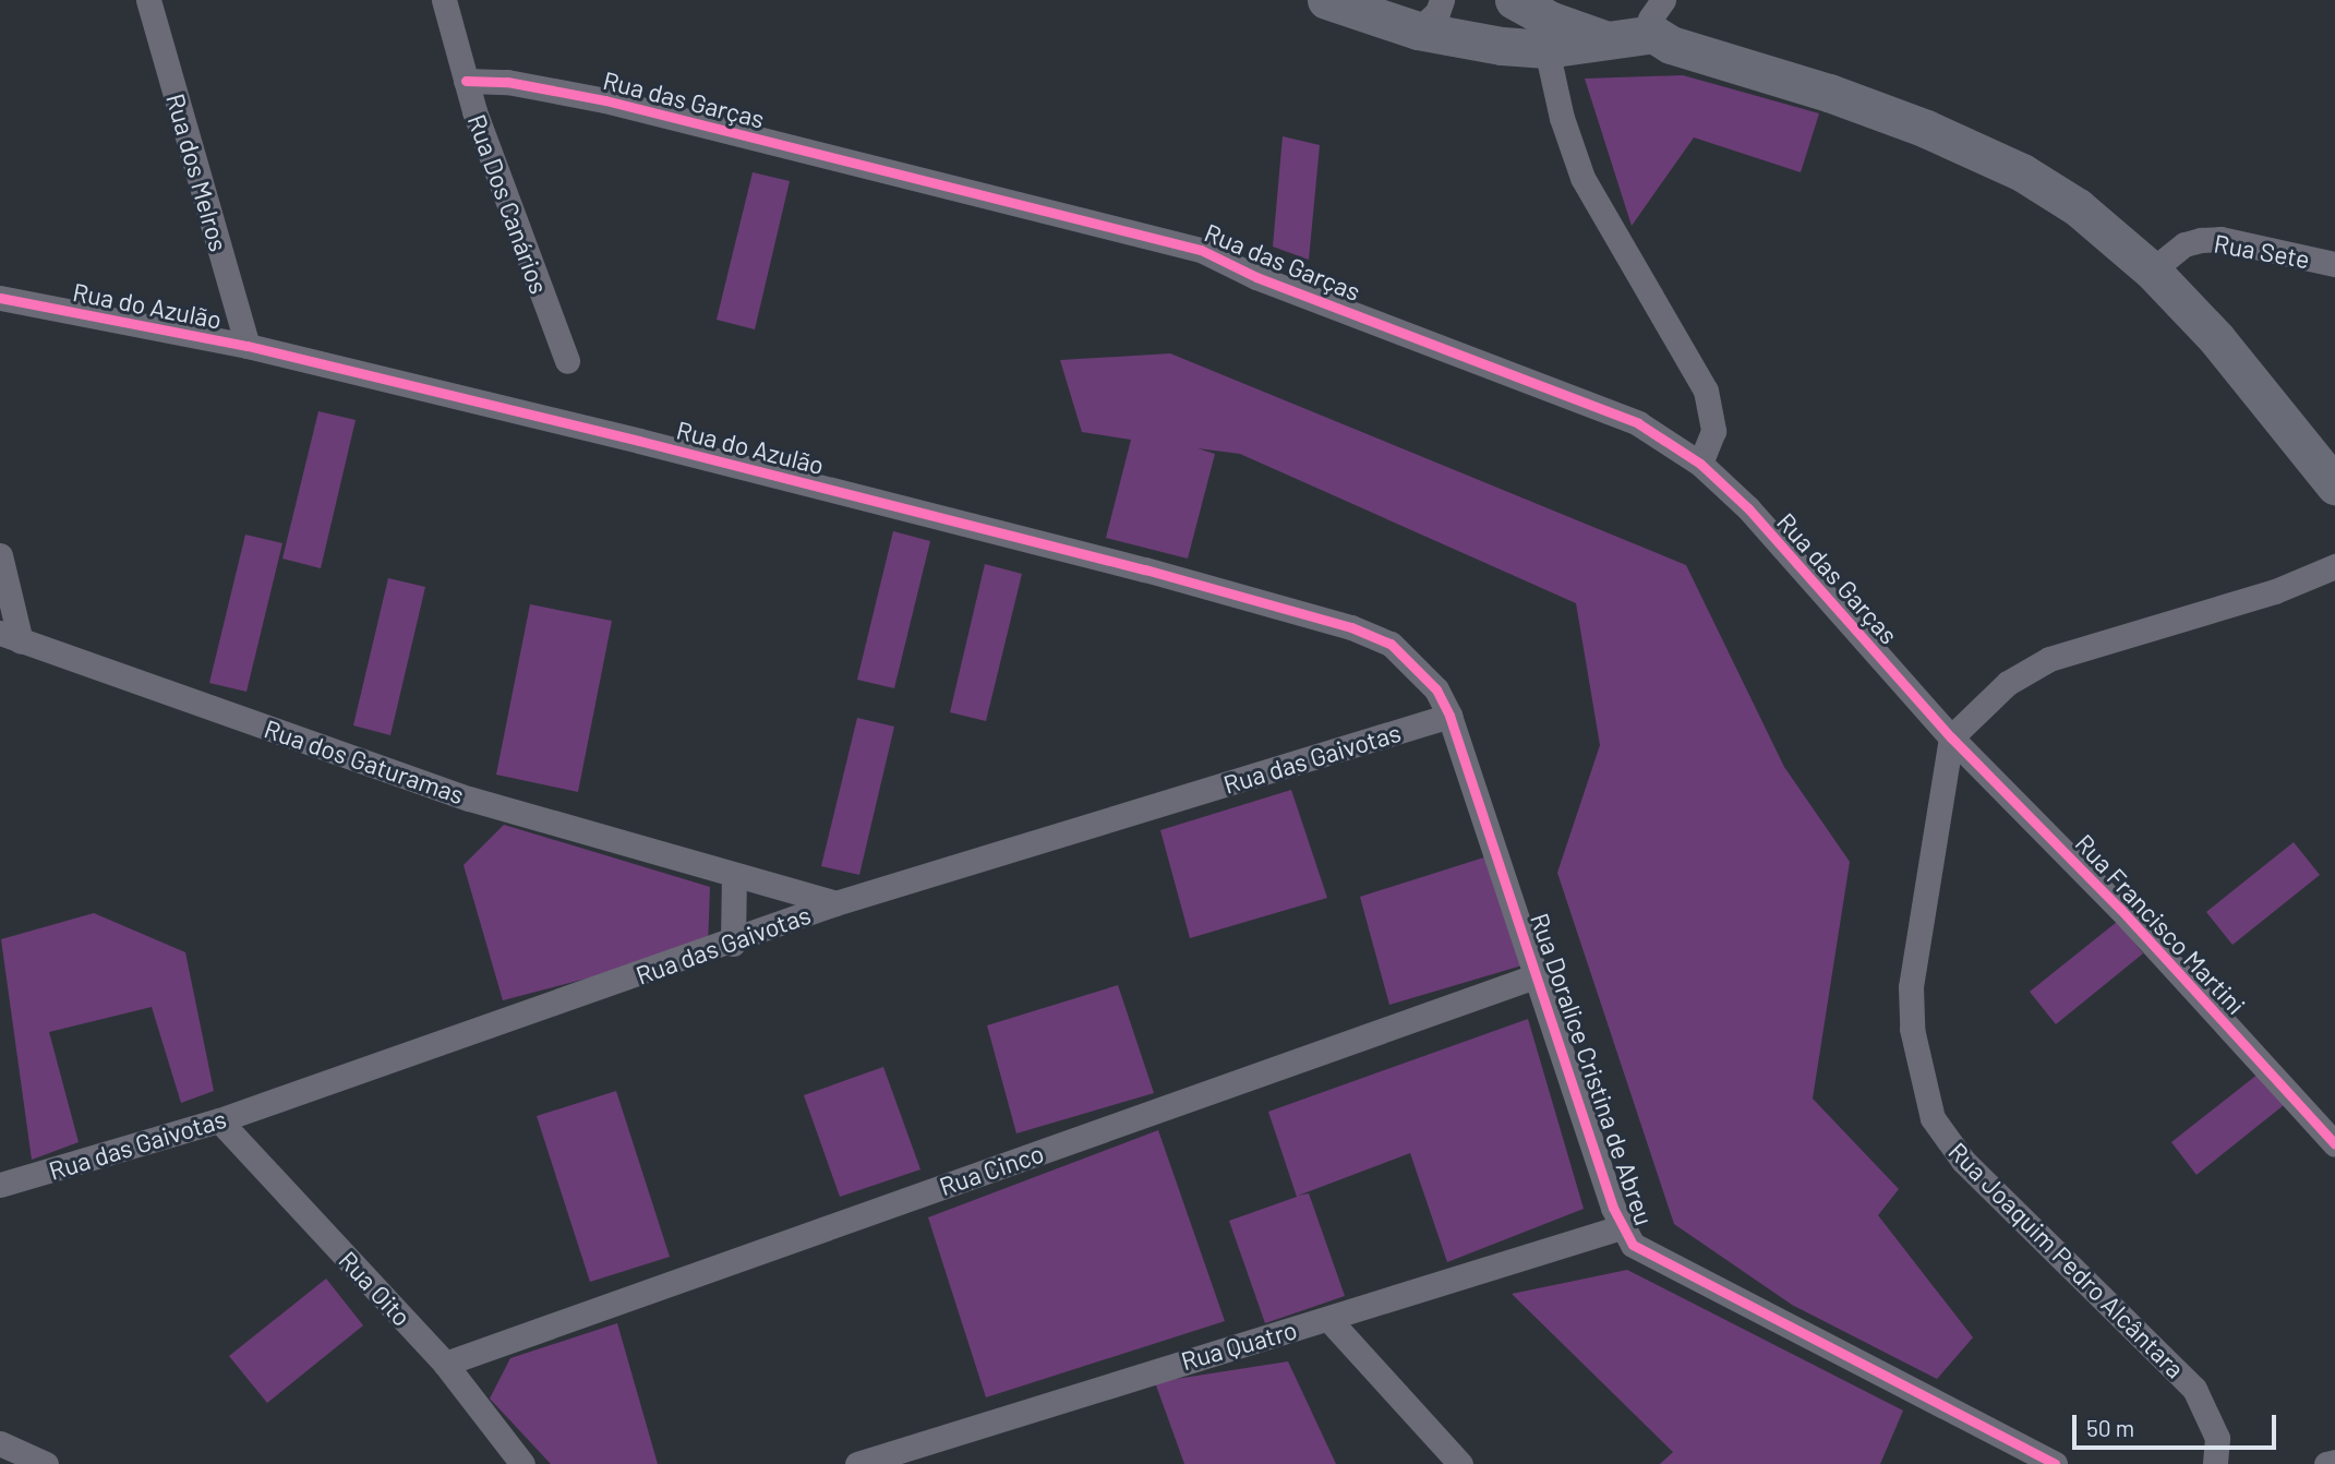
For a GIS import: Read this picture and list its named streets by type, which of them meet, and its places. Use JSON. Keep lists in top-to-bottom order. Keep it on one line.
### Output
{"streets":{"street":["Rua das Garças","Rua dos Melros","Rua Dos Canários","Rua Sete","Rua do Azulão","Rua das Gaivotas","Rua dos Gaturamas","Rua Francisco Martini","Rua Doralice Cristina de Abreu","Rua Cinco","Rua Joaquim Pedro Alcântara","Rua Oito","Rua Quatro"]},"crossings":[["Rua das Garças","Rua Dos Canários"],["Rua das Garças","Rua Francisco Martini"],["Rua das Garças","Rua Joaquim Pedro Alcântara"],["Rua dos Melros","Rua do Azulão"],["Rua do Azulão","Rua das Gaivotas"],["Rua do Azulão","Rua Doralice Cristina de Abreu"],["Rua das Gaivotas","Rua dos Gaturamas"],["Rua das Gaivotas","Rua Doralice Cristina de Abreu"],["Rua das Gaivotas","Rua Oito"],["Rua Francisco Martini","Rua Joaquim Pedro Alcântara"],["Rua Doralice Cristina de Abreu","Rua Cinco"],["Rua Doralice Cristina de Abreu","Rua Quatro"],["Rua Cinco","Rua Oito"]],"scale_bar":"50 m"}
